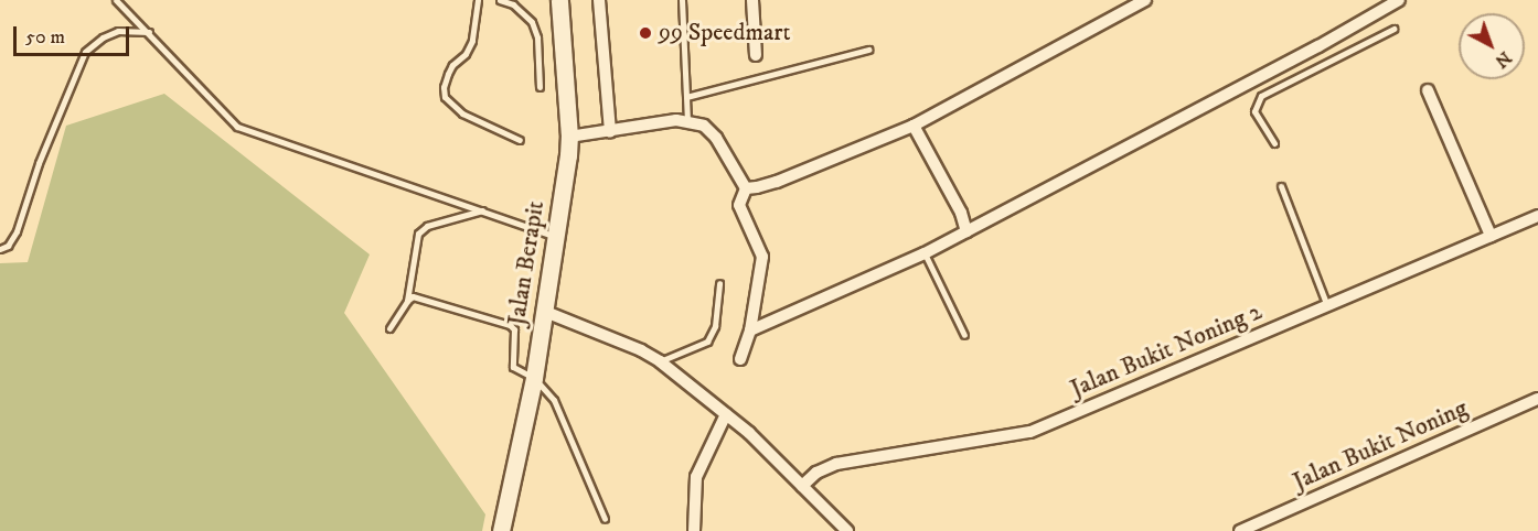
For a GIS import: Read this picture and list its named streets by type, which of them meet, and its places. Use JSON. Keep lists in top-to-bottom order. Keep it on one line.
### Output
{"streets":{"main road":["Jalan Berapit"],"street":["Jalan Bukit Noning 2","Jalan Bukit Noning"]},"places":["99 Speedmart"],"scale_bar":"50 m","north":"bottom right"}
